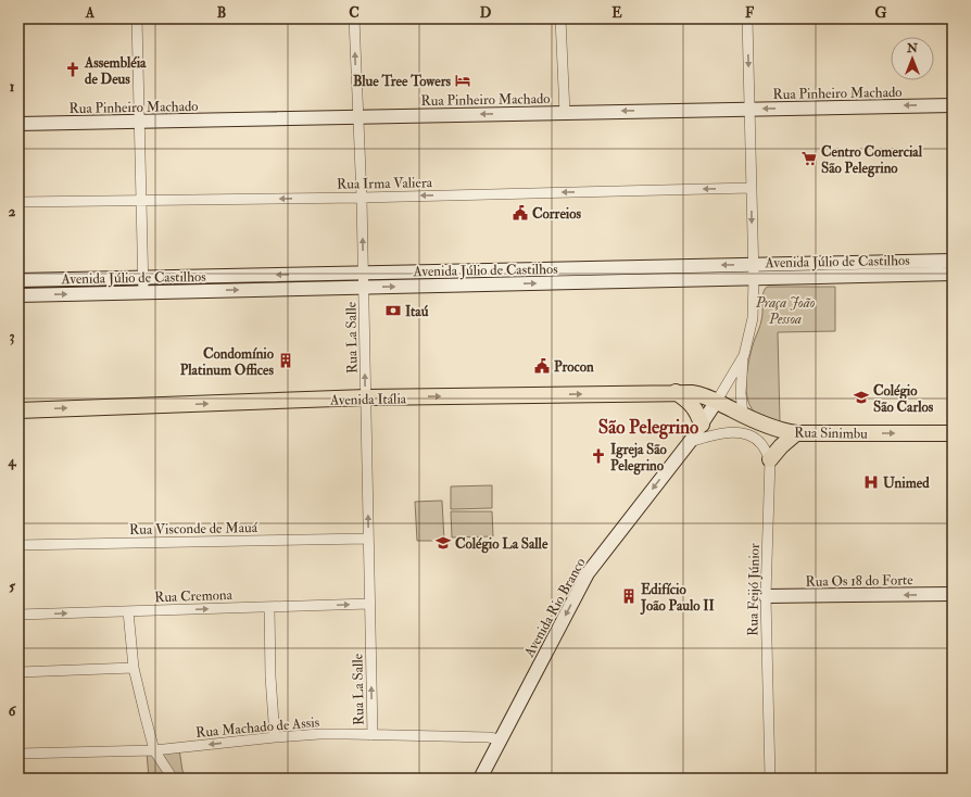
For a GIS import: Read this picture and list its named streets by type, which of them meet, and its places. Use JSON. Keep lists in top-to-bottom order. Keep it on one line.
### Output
{"streets":{"main road":["Avenida Itália","Rua Sinimbu"],"street":["Rua Pinheiro Machado","Rua Irma Valiera","Avenida Júlio de Castilhos","Rua La Salle","Rua Visconde de Mauá","Rua Os 18 do Forte","Rua Feijó Júnior","Rua Cremona","Avenida Rio Branco","Rua Machado de Assis"]},"crossings":[["Rua Pinheiro Machado","Rua La Salle"],["Rua Irma Valiera","Rua La Salle"],["Avenida Júlio de Castilhos","Rua La Salle"],["Rua La Salle","Avenida Itália"],["Rua La Salle","Rua Visconde de Mauá"],["Rua La Salle","Rua Cremona"],["Rua La Salle","Rua Machado de Assis"],["Avenida Itália","Rua Sinimbu"],["Avenida Itália","Avenida Rio Branco"],["Rua Sinimbu","Avenida Rio Branco"],["Rua Os 18 do Forte","Rua Feijó Júnior"],["Avenida Rio Branco","Rua Machado de Assis"]],"one_way":["Rua Pinheiro Machado","Rua Irma Valiera","Rua La Salle","Avenida Itália","Rua Sinimbu","Rua Os 18 do Forte","Avenida Rio Branco"],"districts":["São Pelegrino"],"parks":["Praça João Pessoa"],"places":{"church":["Assembléia de Deus","Igreja São Pelegrino"],"hotel":["Blue Tree Towers"],"supermarket":["Centro Comercial São Pelegrino"],"public building":["Correios","Procon"],"bank":["Itaú"],"building":["Condomínio Platinum Offices","Edifício João Paulo II"],"school or university":["Colégio São Carlos","Colégio La Salle"],"hospital":["Unimed"]},"north":"top","grid":{"columns":["A","B","C","D","E","F","G"],"rows":["1","2","3","4","5","6"]}}
